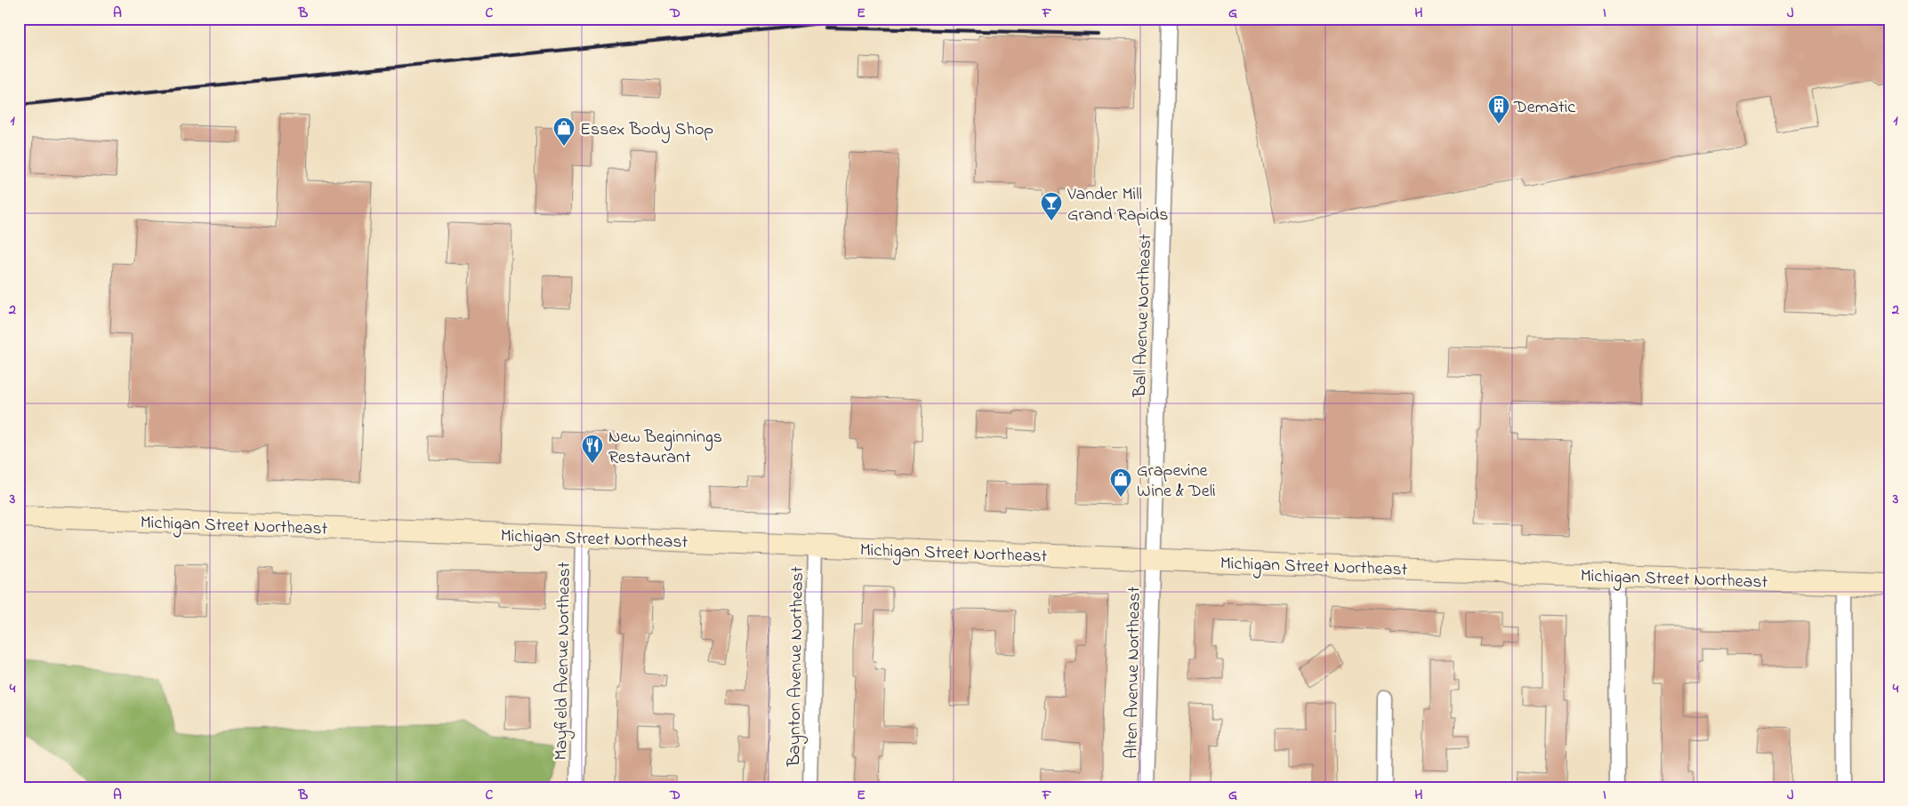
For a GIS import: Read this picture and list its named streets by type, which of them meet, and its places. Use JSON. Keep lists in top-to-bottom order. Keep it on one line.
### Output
{"streets":{"main road":["Michigan Street Northeast"],"street":["Ball Avenue Northeast","Mayfield Avenue Northeast","Baynton Avenue Northeast","Alten Avenue Northeast"]},"crossings":[["Ball Avenue Northeast","Michigan Street Northeast"],["Ball Avenue Northeast","Alten Avenue Northeast"],["Michigan Street Northeast","Mayfield Avenue Northeast"],["Michigan Street Northeast","Baynton Avenue Northeast"],["Michigan Street Northeast","Alten Avenue Northeast"]],"places":{"building":["Dematic"],"shop":["Essex Body Shop","Grapevine Wine & Deli"],"bar":["Vander Mill Grand Rapids"],"restaurant":["New Beginnings Restaurant"]},"grid":{"columns":["A","B","C","D","E","F","G","H","I","J"],"rows":["1","2","3","4"]}}
